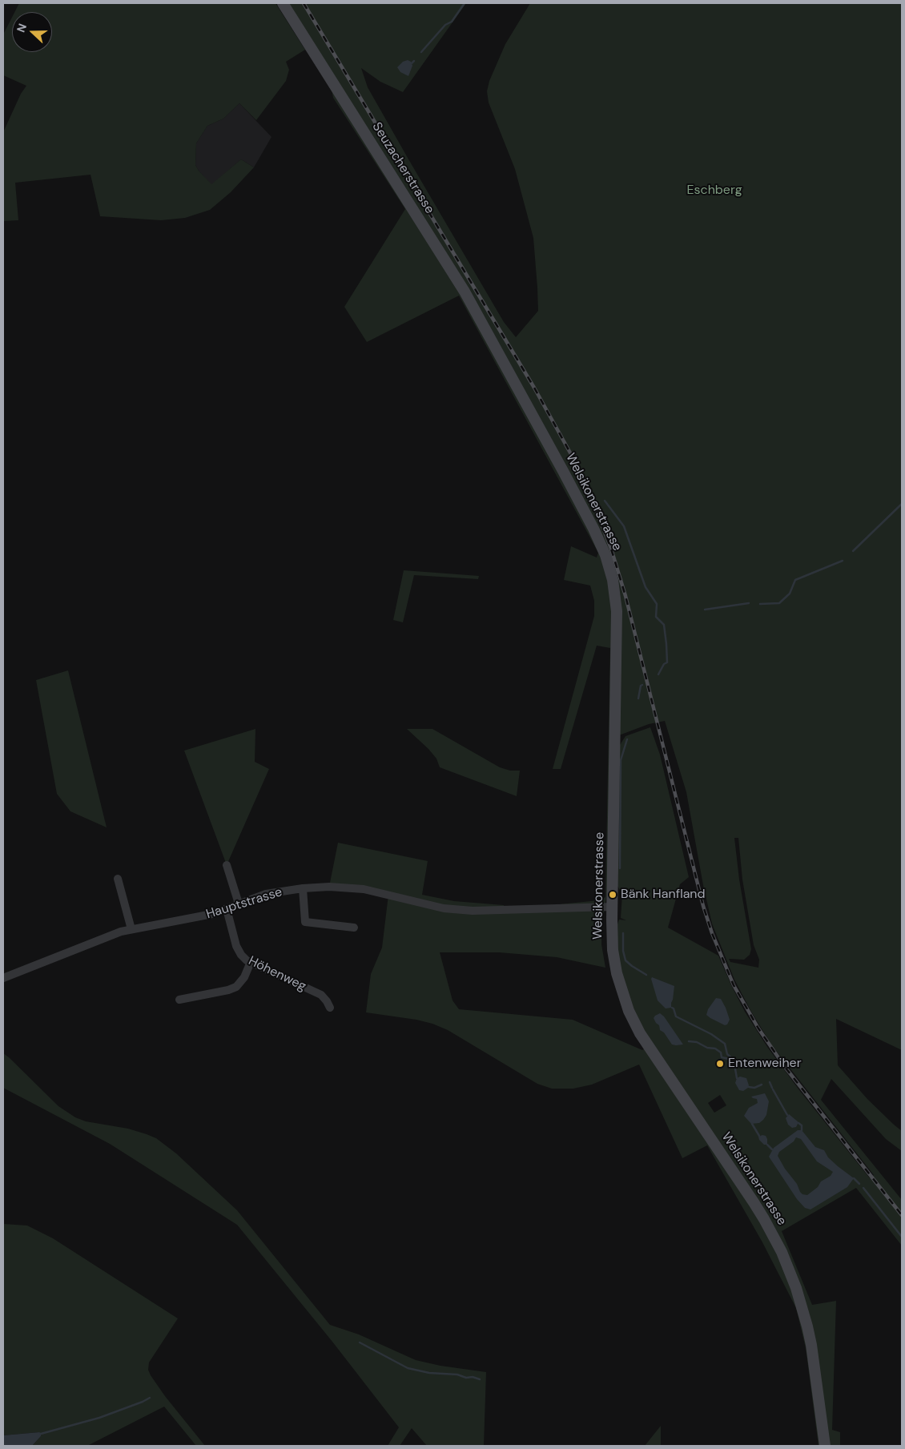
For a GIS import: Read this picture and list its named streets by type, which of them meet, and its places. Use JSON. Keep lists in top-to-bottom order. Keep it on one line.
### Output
{"streets":{"main road":["Seuzacherstrasse","Welsikonerstrasse"],"street":["Hauptstrasse","Höhenweg"]},"crossings":[["Seuzacherstrasse","Welsikonerstrasse"],["Welsikonerstrasse","Hauptstrasse"],["Hauptstrasse","Höhenweg"]],"parks":["Eschberg"],"places":["Bänk Hanfland","Entenweiher"],"north":"left"}
